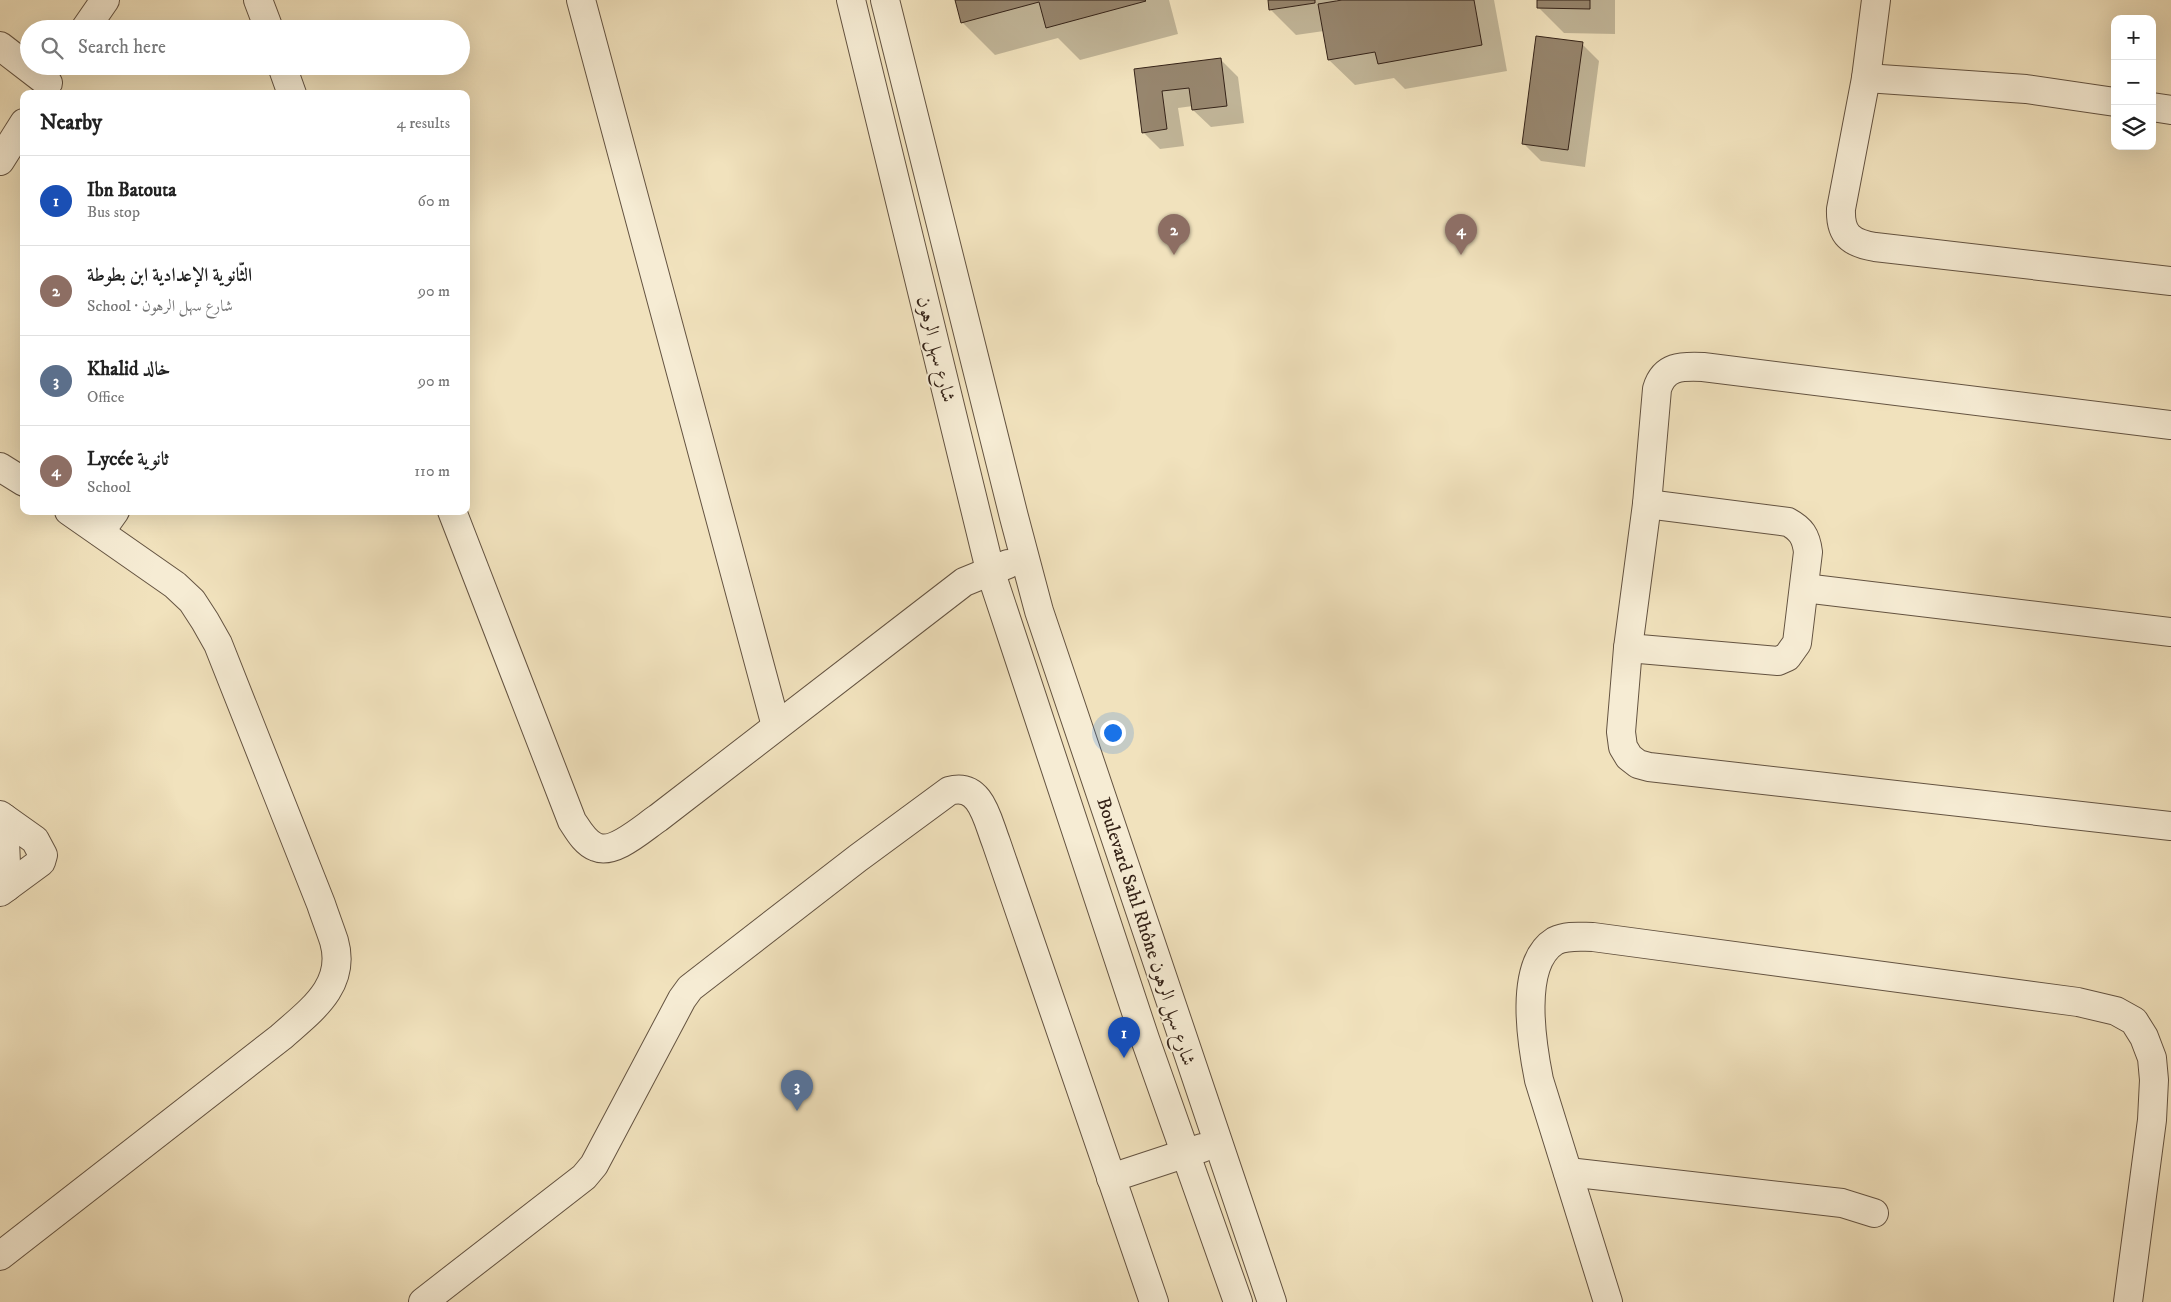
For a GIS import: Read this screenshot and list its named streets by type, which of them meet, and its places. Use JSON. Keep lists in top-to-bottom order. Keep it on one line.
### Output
{"streets":{"street":["شارع سهل الرهون","Boulevard Sahl Rhône شارع سهل الرهون"]},"crossings":[["شارع سهل الرهون","Boulevard Sahl Rhône شارع سهل الرهون"]],"page":{"map_buttons":["+","−"],"search":"Search here","heading":["Nearby","4 results"],"list":[{"mark":"1","name":"Ibn Batouta","note":"Bus stop","value":"60 m"},{"mark":"2","name":"الثّانوية الإعدادية ابن بطوطة","note":"School · شارع سهل الرهون","value":"90 m"},{"mark":"3","name":"Khalid خالد","note":"Office","value":"90 m"},{"mark":"4","name":"Lycée ثانوية","note":"School","value":"110 m"}],"pins":["2","4","1","3"]}}
